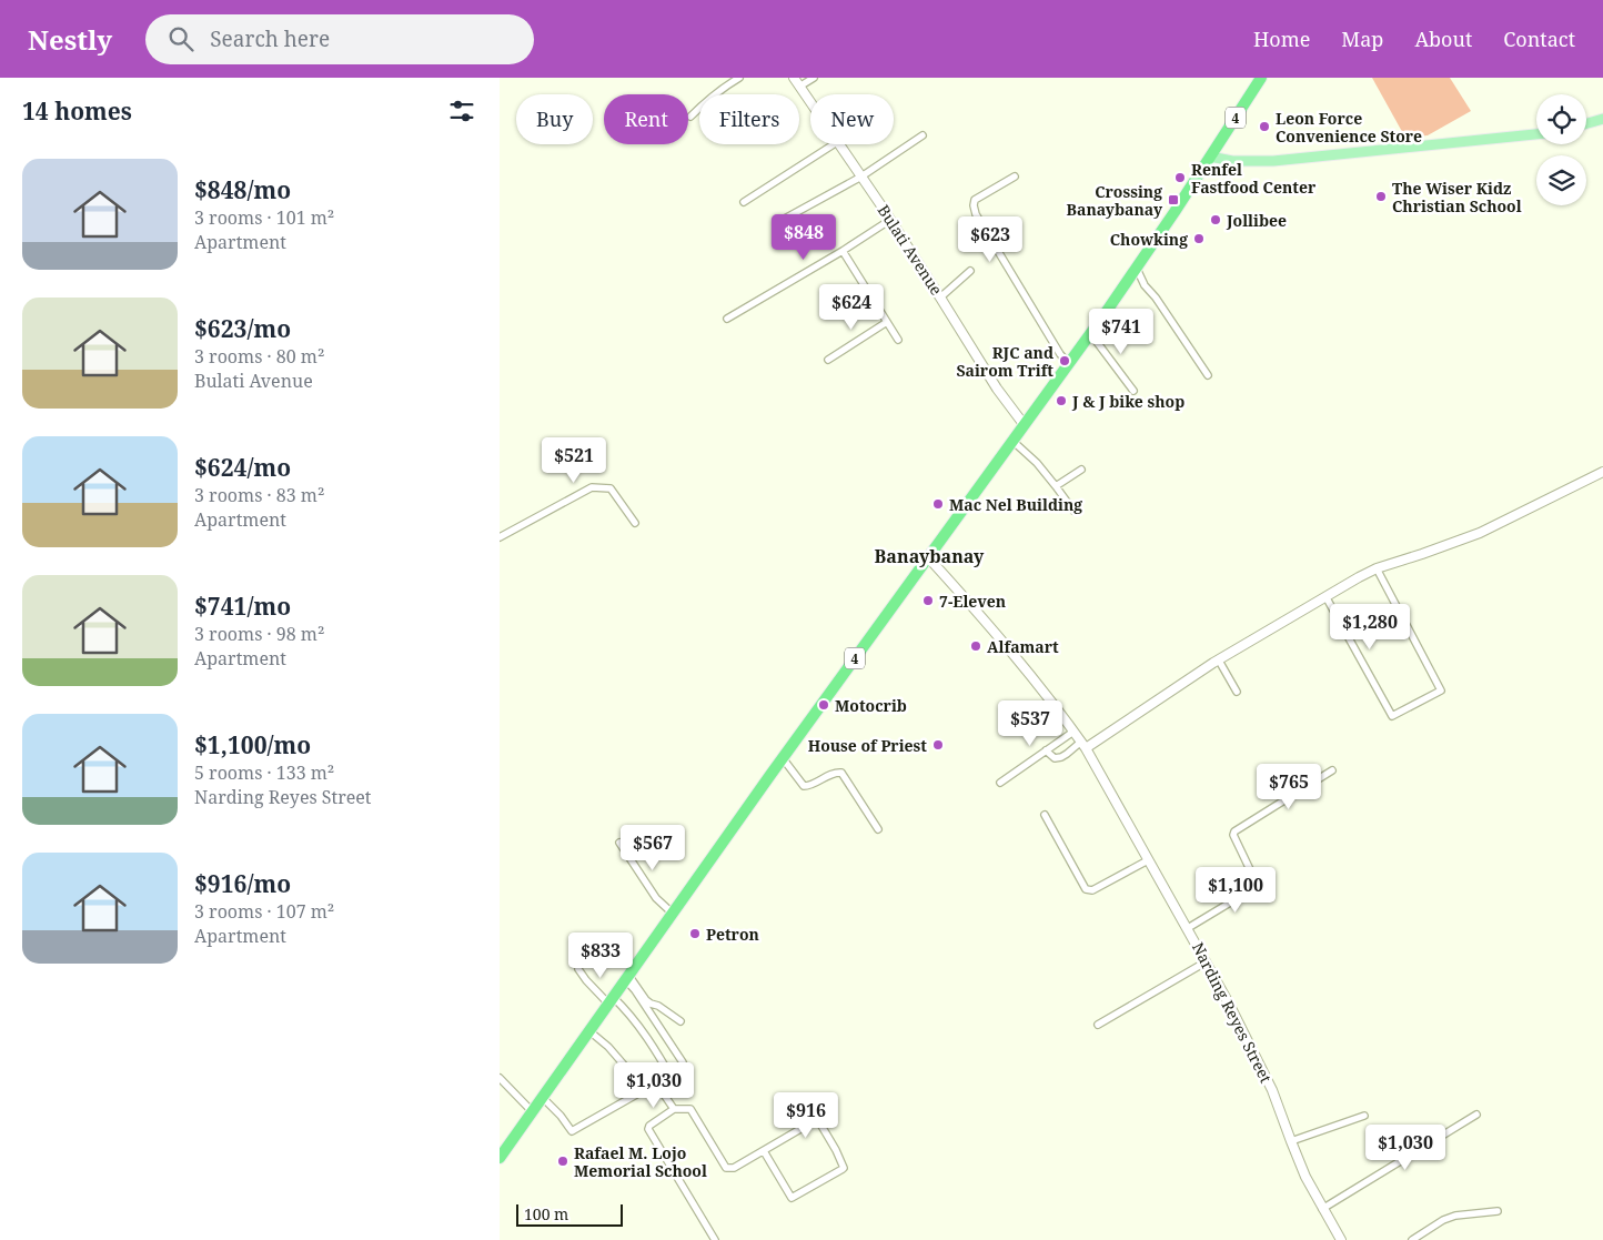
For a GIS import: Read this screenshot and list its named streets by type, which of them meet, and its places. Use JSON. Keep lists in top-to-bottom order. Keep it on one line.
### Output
{"streets":{"highway":["4"],"street":["Bulati Avenue","Narding Reyes Street"]},"crossings":[["4","Bulati Avenue"],["4","Narding Reyes Street"]],"districts":["Banaybanay"],"places":{"other":["Leon Force Convenience Store","Renfel Fastfood Center","The Wiser Kidz Christian School","Jollibee","Chowking","RJC and Sairom Trift","J & J bike shop","Mac Nel Building","7-Eleven","Alfamart","Motocrib","House of Priest","Petron","Rafael M. Lojo Memorial School"],"transit":["Crossing Banaybanay"]},"scale_bar":"100 m","page":{"header":"Nestly","search":"Search here","nav":["Home","Map","About","Contact"],"heading":"14 homes","chip":["Buy","Rent","Filters","New"],"list":[{"name":"$848/mo","note":"3 rooms · 101 m² · Apartment"},{"name":"$623/mo","note":"3 rooms · 80 m² · Bulati Avenue"},{"name":"$624/mo","note":"3 rooms · 83 m² · Apartment"},{"name":"$741/mo","note":"3 rooms · 98 m² · Apartment"},{"name":"$1,100/mo","note":"5 rooms · 133 m² · Narding Reyes Street"},{"name":"$916/mo","note":"3 rooms · 107 m² · Apartment"}],"price":["$848","$623","$624","$741","$521","$1,280","$537","$765","$567","$1,100","$833","$1,030","$916","$1,030"],"scale":"100 m"}}
